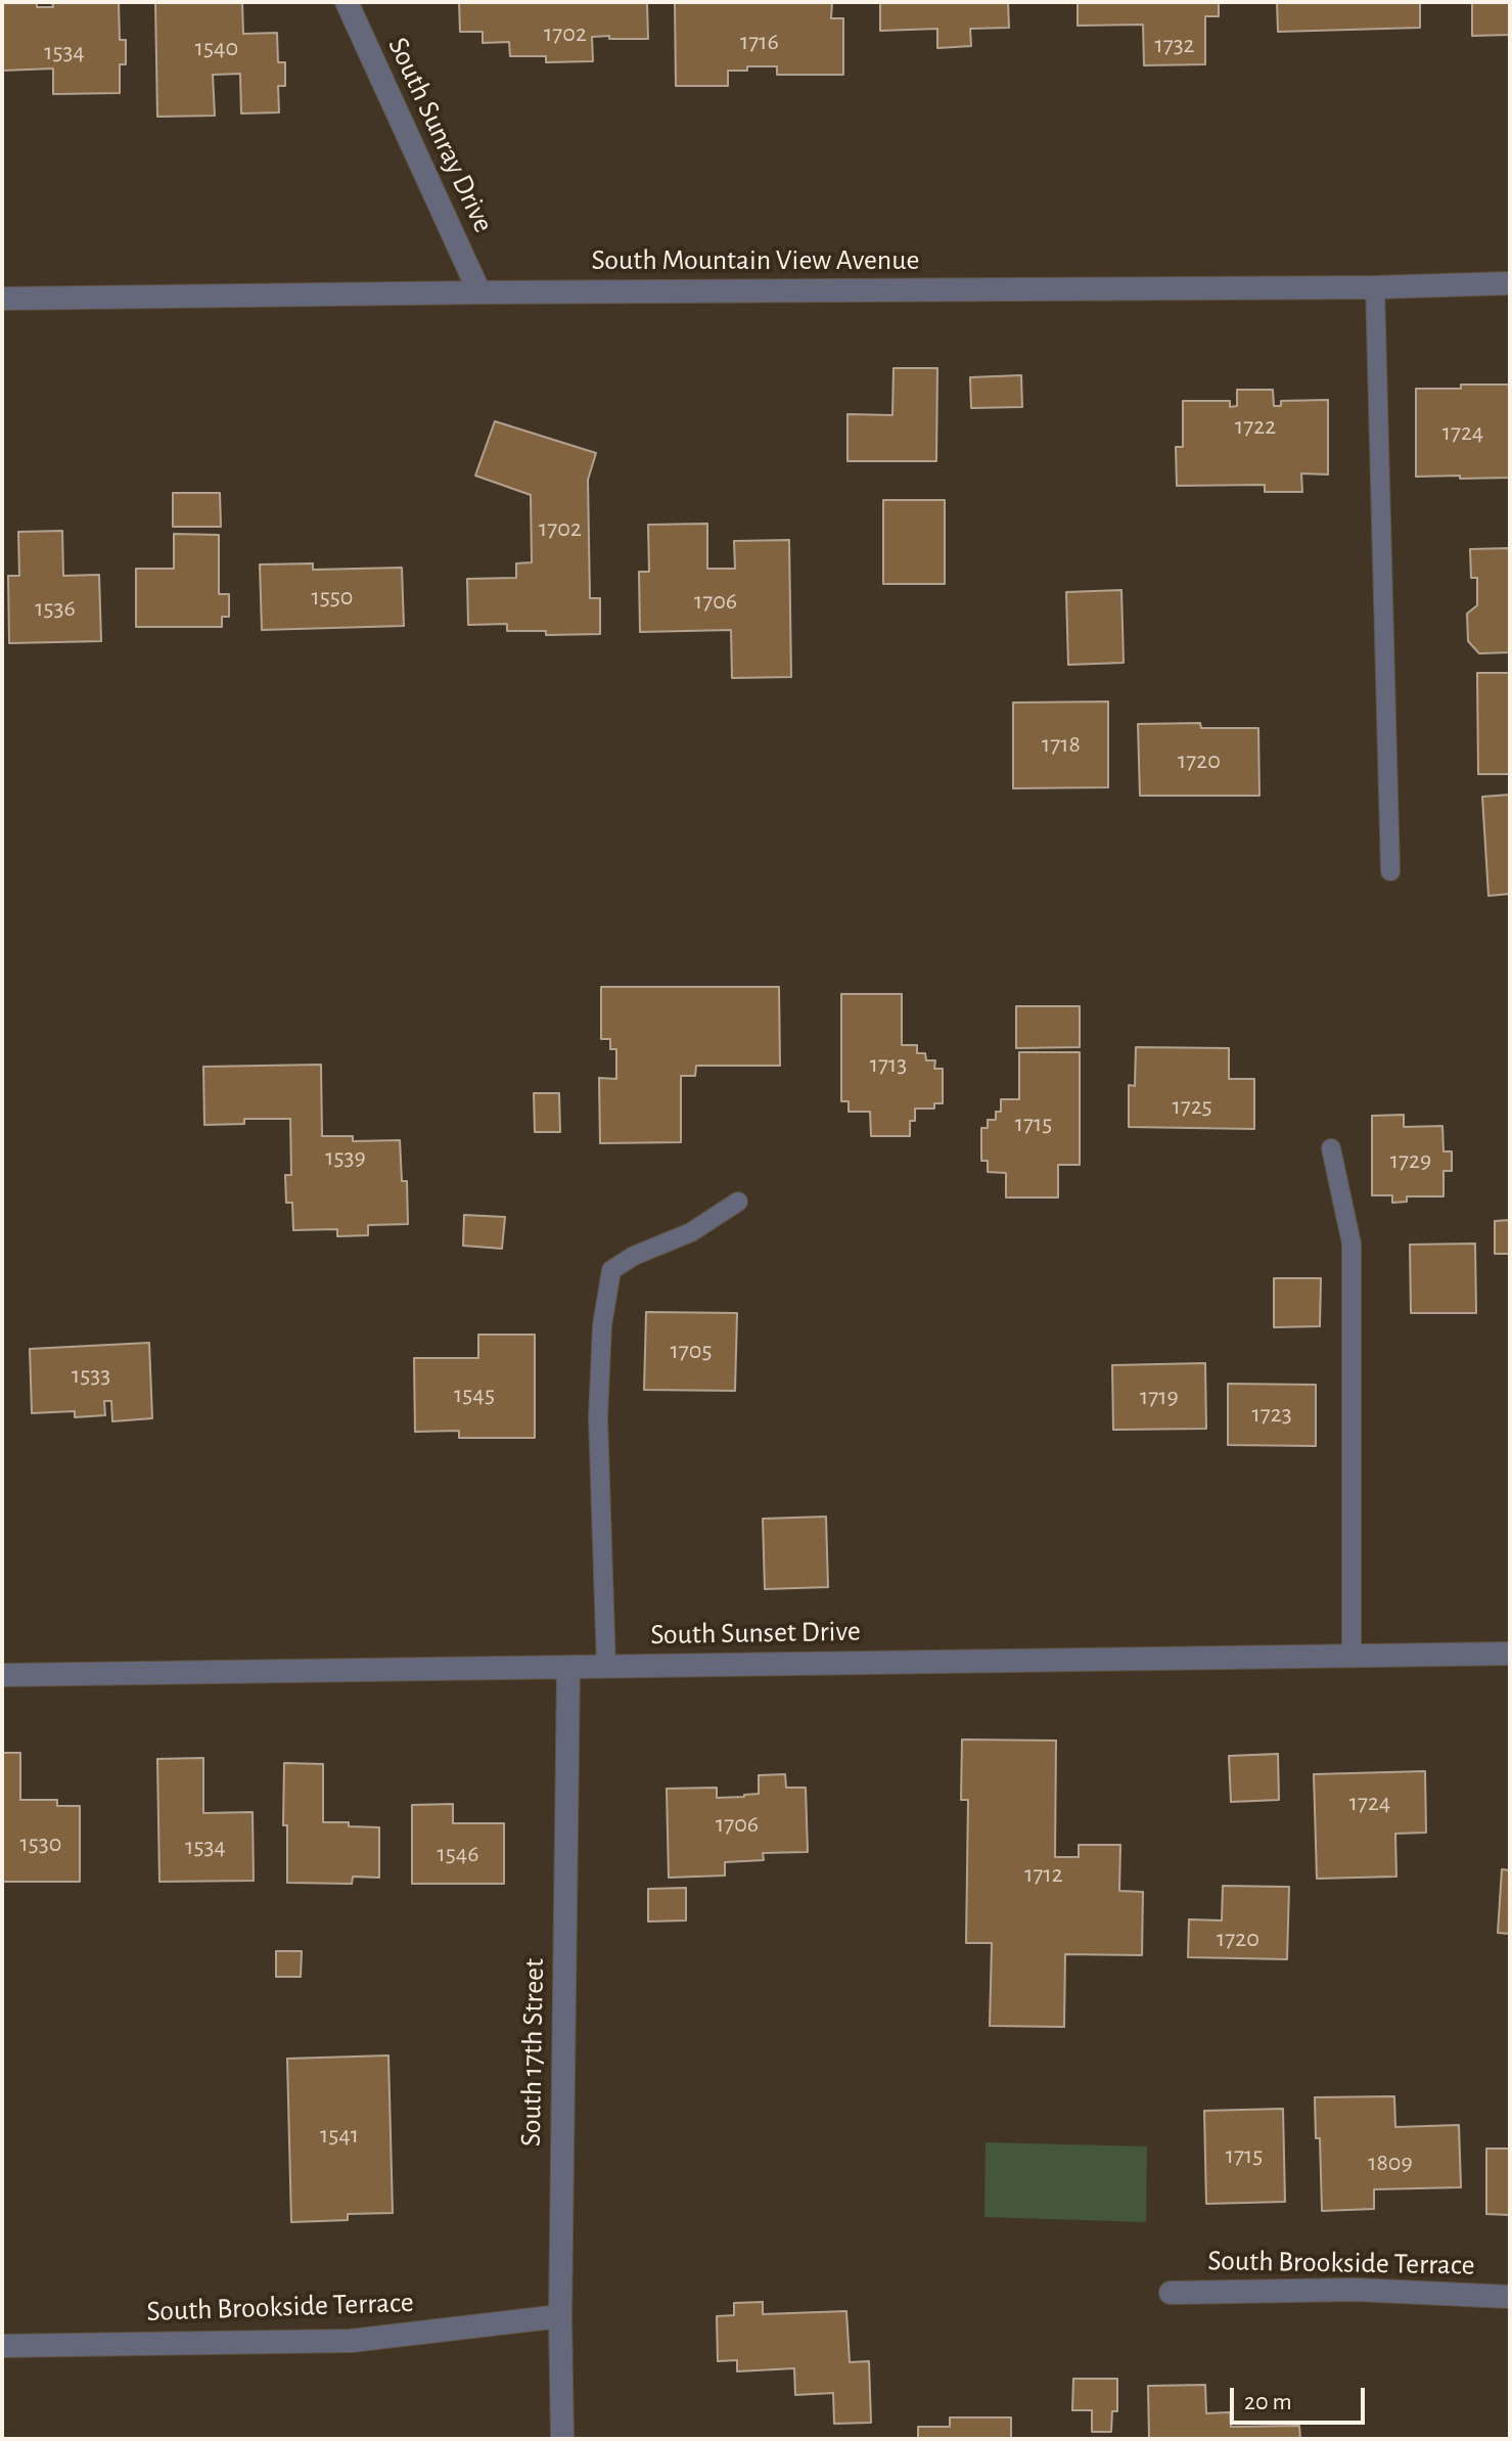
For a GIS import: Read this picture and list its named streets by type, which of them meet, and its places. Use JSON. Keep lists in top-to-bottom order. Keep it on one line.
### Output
{"streets":{"street":["South Sunray Drive","South Mountain View Avenue","South Sunset Drive","South 17th Street","South Brookside Terrace"]},"crossings":[["South Sunray Drive","South Mountain View Avenue"],["South Sunset Drive","South 17th Street"],["South 17th Street","South Brookside Terrace"]],"house_numbers":["1702","1716","1732","1540","1534","1722","1724","1702","1550","1706","1536","1718","1720","1713","1725","1715","1539","1729","1705","1533","1545","1719","1723","1724","1706","1530","1534","1546","1712","1720","1541","1715","1809"],"scale_bar":"20 m"}
